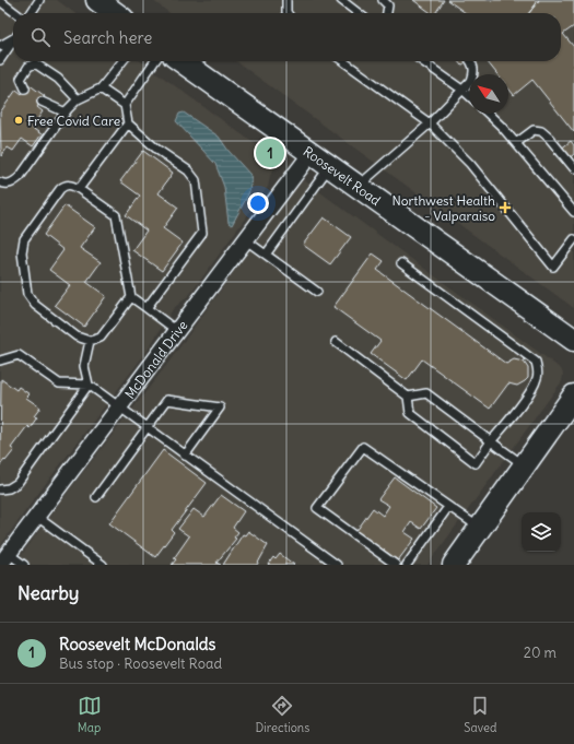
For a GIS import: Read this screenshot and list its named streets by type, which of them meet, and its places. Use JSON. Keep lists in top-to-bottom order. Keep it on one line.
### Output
{"streets":{"street":["Roosevelt Road","McDonald Drive"]},"crossings":[["Roosevelt Road","McDonald Drive"]],"places":{"other":["Free Covid Care"],"health":["Northwest Health - Valparaiso"]},"north":"top left","page":{"search":"Search here","pins":"1","heading":"Nearby","list":[{"mark":"1","name":"Roosevelt McDonalds","note":"Bus stop · Roosevelt Road","value":"20 m"}],"nav":["Map","Directions","Saved"]}}
